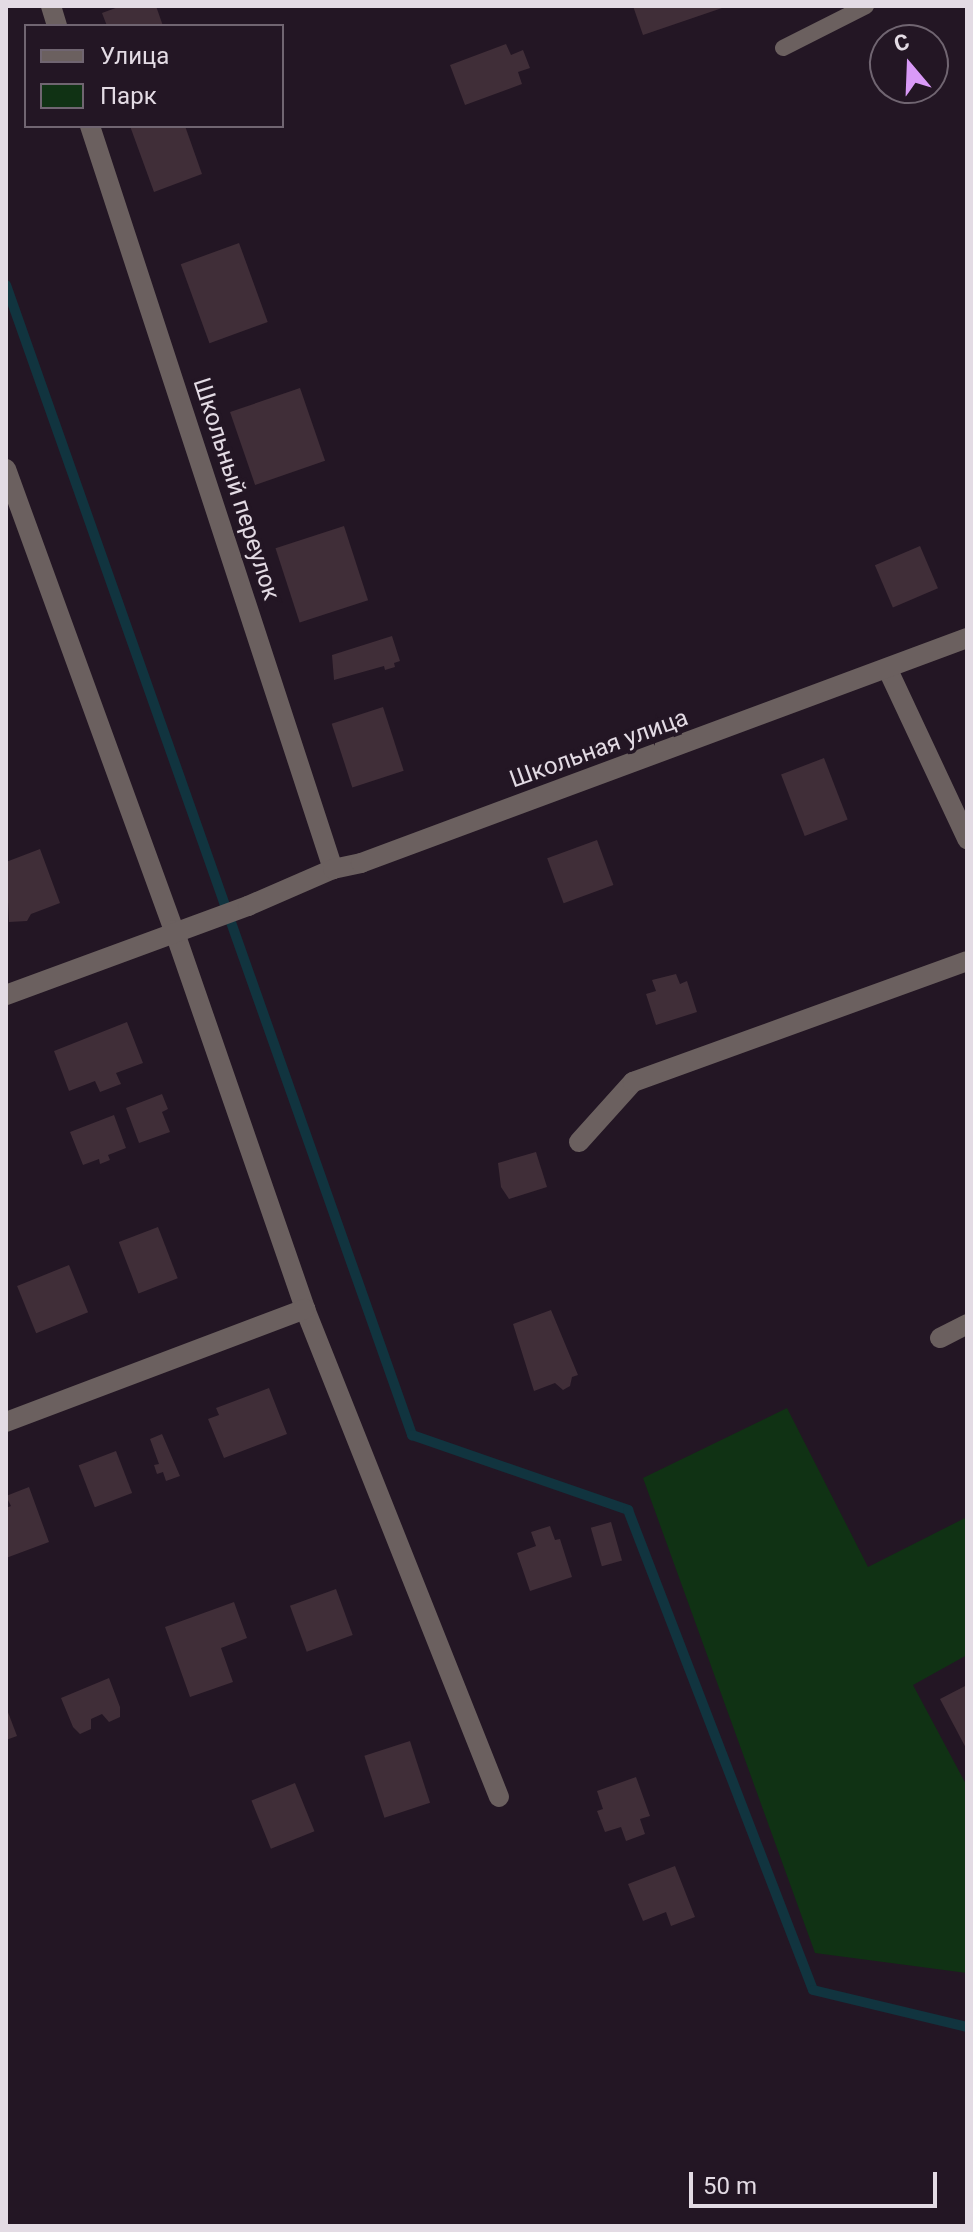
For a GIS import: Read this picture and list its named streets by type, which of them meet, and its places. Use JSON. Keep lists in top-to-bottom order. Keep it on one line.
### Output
{"streets":{"street":["Школьный переулок","Школьная улица"]},"crossings":[["Школьный переулок","Школьная улица"]],"legend":["Улица","Парк"],"scale_bar":"50 m","north":"top"}
